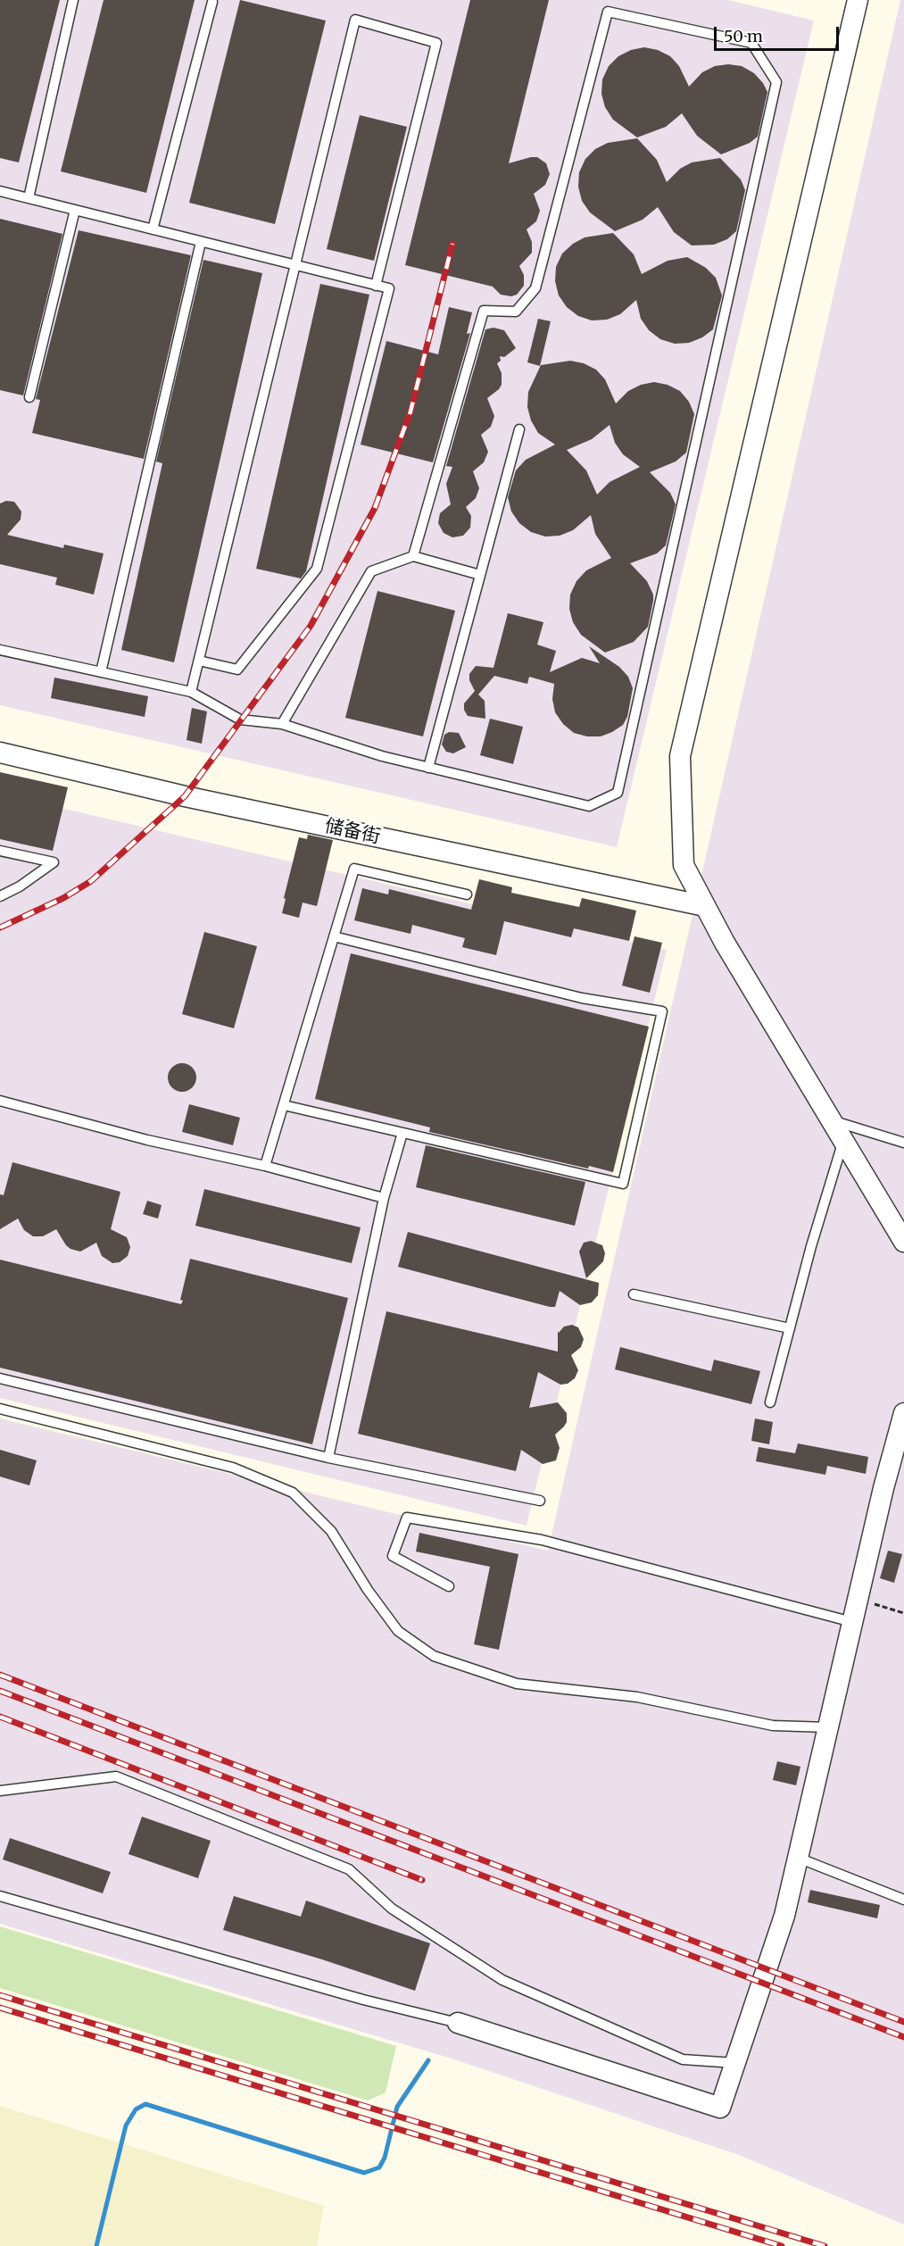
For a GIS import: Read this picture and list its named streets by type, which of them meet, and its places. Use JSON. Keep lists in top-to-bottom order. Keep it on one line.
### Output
{"streets":{"street":["储备街"]},"scale_bar":"50 m"}
